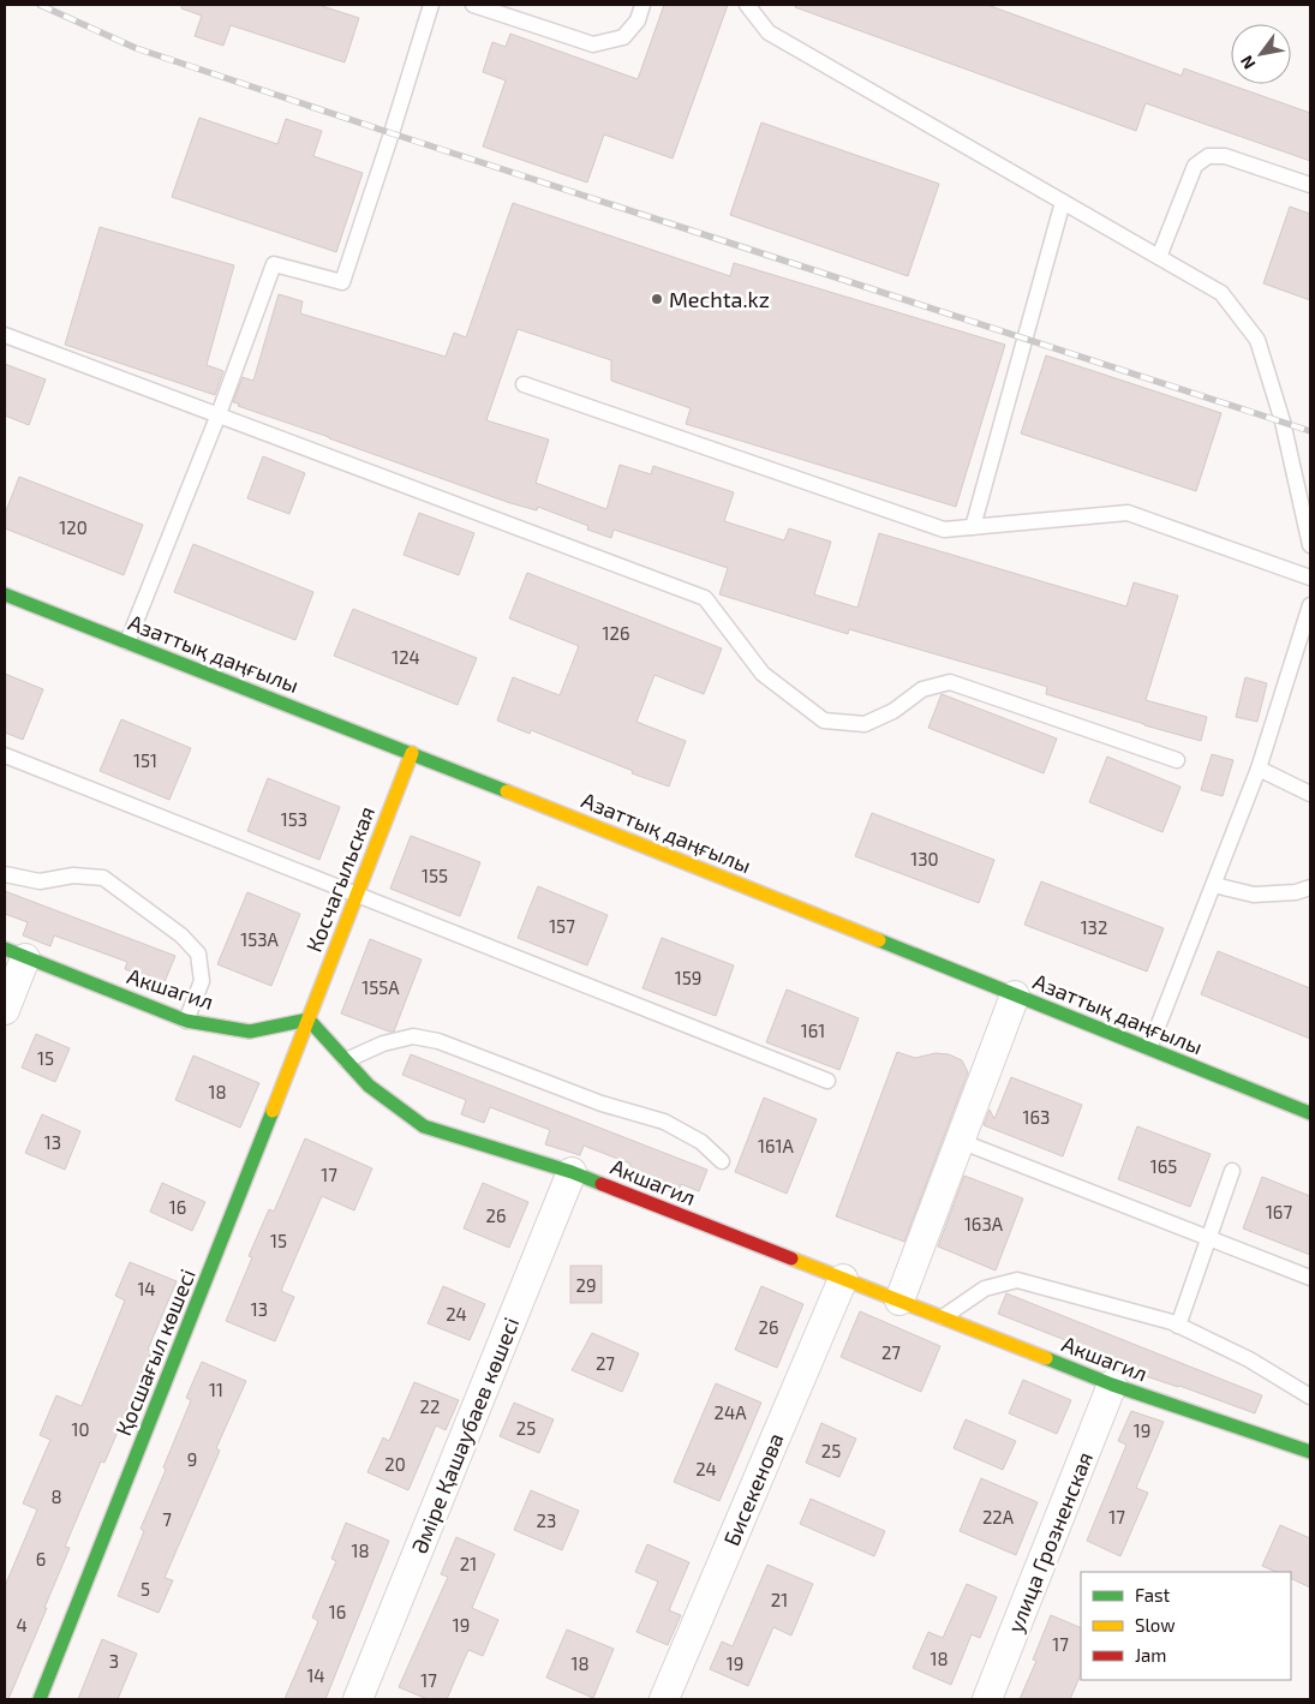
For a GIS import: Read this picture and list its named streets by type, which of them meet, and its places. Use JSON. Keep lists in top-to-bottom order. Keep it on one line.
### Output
{"streets":{"street":["Азаттық даңғылы","Косчагыльская","Акшагил","Қосшағыл көшесі","Әміре Қашаубаев көшесі","Бисекенова","улица Грозненская"]},"crossings":[["Азаттық даңғылы","Косчагыльская"],["Косчагыльская","Акшагил"],["Косчагыльская","Қосшағыл көшесі"],["Акшагил","Қосшағыл көшесі"],["Акшагил","Әміре Қашаубаев көшесі"],["Акшагил","Бисекенова"],["Акшагил","улица Грозненская"]],"places":["Mechta.kz"],"house_numbers":["120","126","124","151","153","130","155","157","132","153А","159","155А","161","15","18","163","13","161А","165","17","16","167","26","163А","15","29","14","13","24","26","27","27","11","22","24А","25","10","19","25","9","20","24","8","22А","17","7","23","18","6","21","5","21","16","4","19","17","18","3","18","19","14","17"],"legend":["Fast","Slow","Jam"],"north":"bottom left"}
